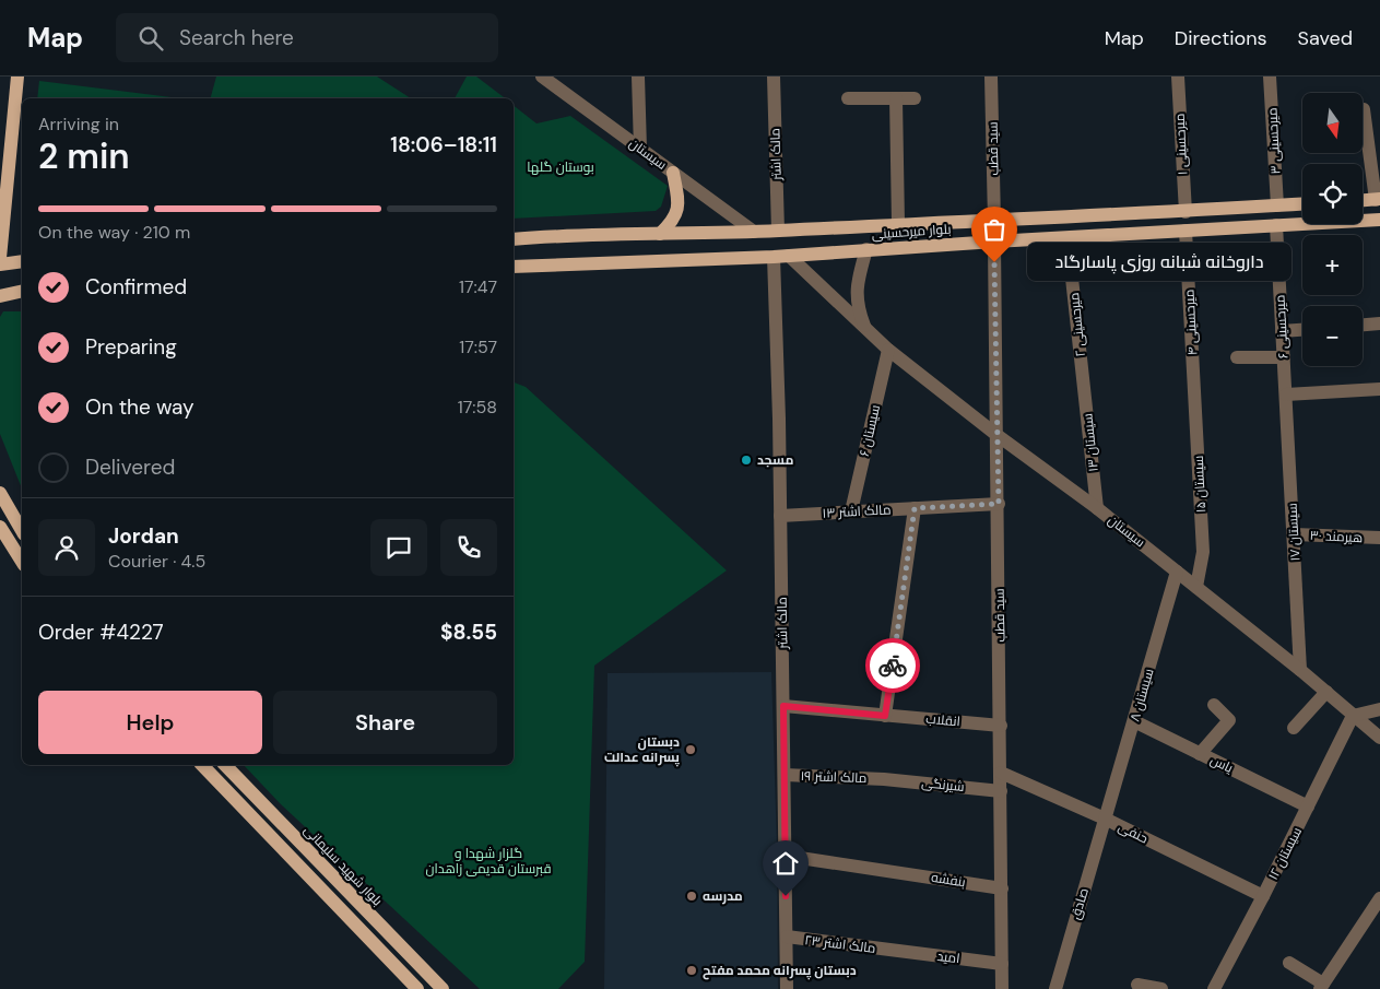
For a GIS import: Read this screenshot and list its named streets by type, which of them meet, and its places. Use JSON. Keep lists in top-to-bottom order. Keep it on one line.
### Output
{"streets":{"main road":["بلوار میرحسینی","بلوار شهید سلیمانی"],"street":["میرحسینی ۳","میرحسینی ۱","سید قطب","سیستان","مالک اشتر","میرحسینی ۴","میرحسینی ۲","میرحسینی ۶","سیستان ۶","سیستان ۱۳","سیستان ۱۵","مالک اشتر ۱۳","سیستان ۱۷","هیرمند ۳۰","سیستان ۸","انقلاب","یاس","مالک اشتر ۱۹","شیرنگی","حنفی","سیستان ۱۲","بنفشه","صادق","مالک اشتر ۲۳","امید"]},"crossings":[["میرحسینی ۳","بلوار میرحسینی"],["میرحسینی ۱","بلوار میرحسینی"],["سید قطب","سیستان"],["سید قطب","بلوار میرحسینی"],["سید قطب","مالک اشتر ۱۳"],["سید قطب","انقلاب"],["سید قطب","شیرنگی"],["سید قطب","حنفی"],["سید قطب","بنفشه"],["سید قطب","امید"],["سیستان","بلوار میرحسینی"],["سیستان","سیستان ۶"],["سیستان","سیستان ۱۳"],["سیستان","سیستان ۱۵"],["سیستان","سیستان ۱۷"],["سیستان","سیستان ۸"],["سیستان","سیستان ۱۲"],["مالک اشتر","بلوار میرحسینی"],["مالک اشتر","مالک اشتر ۱۳"],["مالک اشتر","انقلاب"],["مالک اشتر","مالک اشتر ۱۹"],["مالک اشتر","بنفشه"],["مالک اشتر","مالک اشتر ۲۳"],["بلوار میرحسینی","میرحسینی ۴"],["بلوار میرحسینی","میرحسینی ۲"],["بلوار میرحسینی","میرحسینی ۶"],["میرحسینی ۴","سیستان ۱۵"],["میرحسینی ۲","سیستان ۱۳"],["میرحسینی ۶","سیستان ۱۷"],["سیستان ۶","مالک اشتر ۱۳"],["سیستان ۱۷","هیرمند ۳۰"],["سیستان ۸","یاس"],["سیستان ۸","حنفی"],["سیستان ۸","صادق"],["یاس","سیستان ۱۲"],["مالک اشتر ۱۹","شیرنگی"],["حنفی","سیستان ۱۲"],["حنفی","صادق"],["مالک اشتر ۲۳","امید"]],"parks":["بوستان گلها","گلزار شهدا و قبرستان قدیمی زاهدان"],"places":["داروخانه شبانه روزی پاسارگاد","مسجد","دبستان پسرانه عدالت","مدرسه","دبستان پسرانه محمد مفتح"],"north":"bottom","page":{"header":"Map","search":"Search here","nav":["Map","Directions","Saved"],"map_buttons":["+","−"],"heading":["2 min","Arriving in","18:06–18:11"],"panel":["Jordan","Courier · 4.5","Order #4227","$8.55"],"bar":"On the way · 210 m","bubble":"داروخانه شبانه روزی پاسارگاد","list":[["Confirmed","17:47"],["Preparing","17:57"],["On the way","17:58"],"Delivered"],"buttons":["Help","Share"]}}
